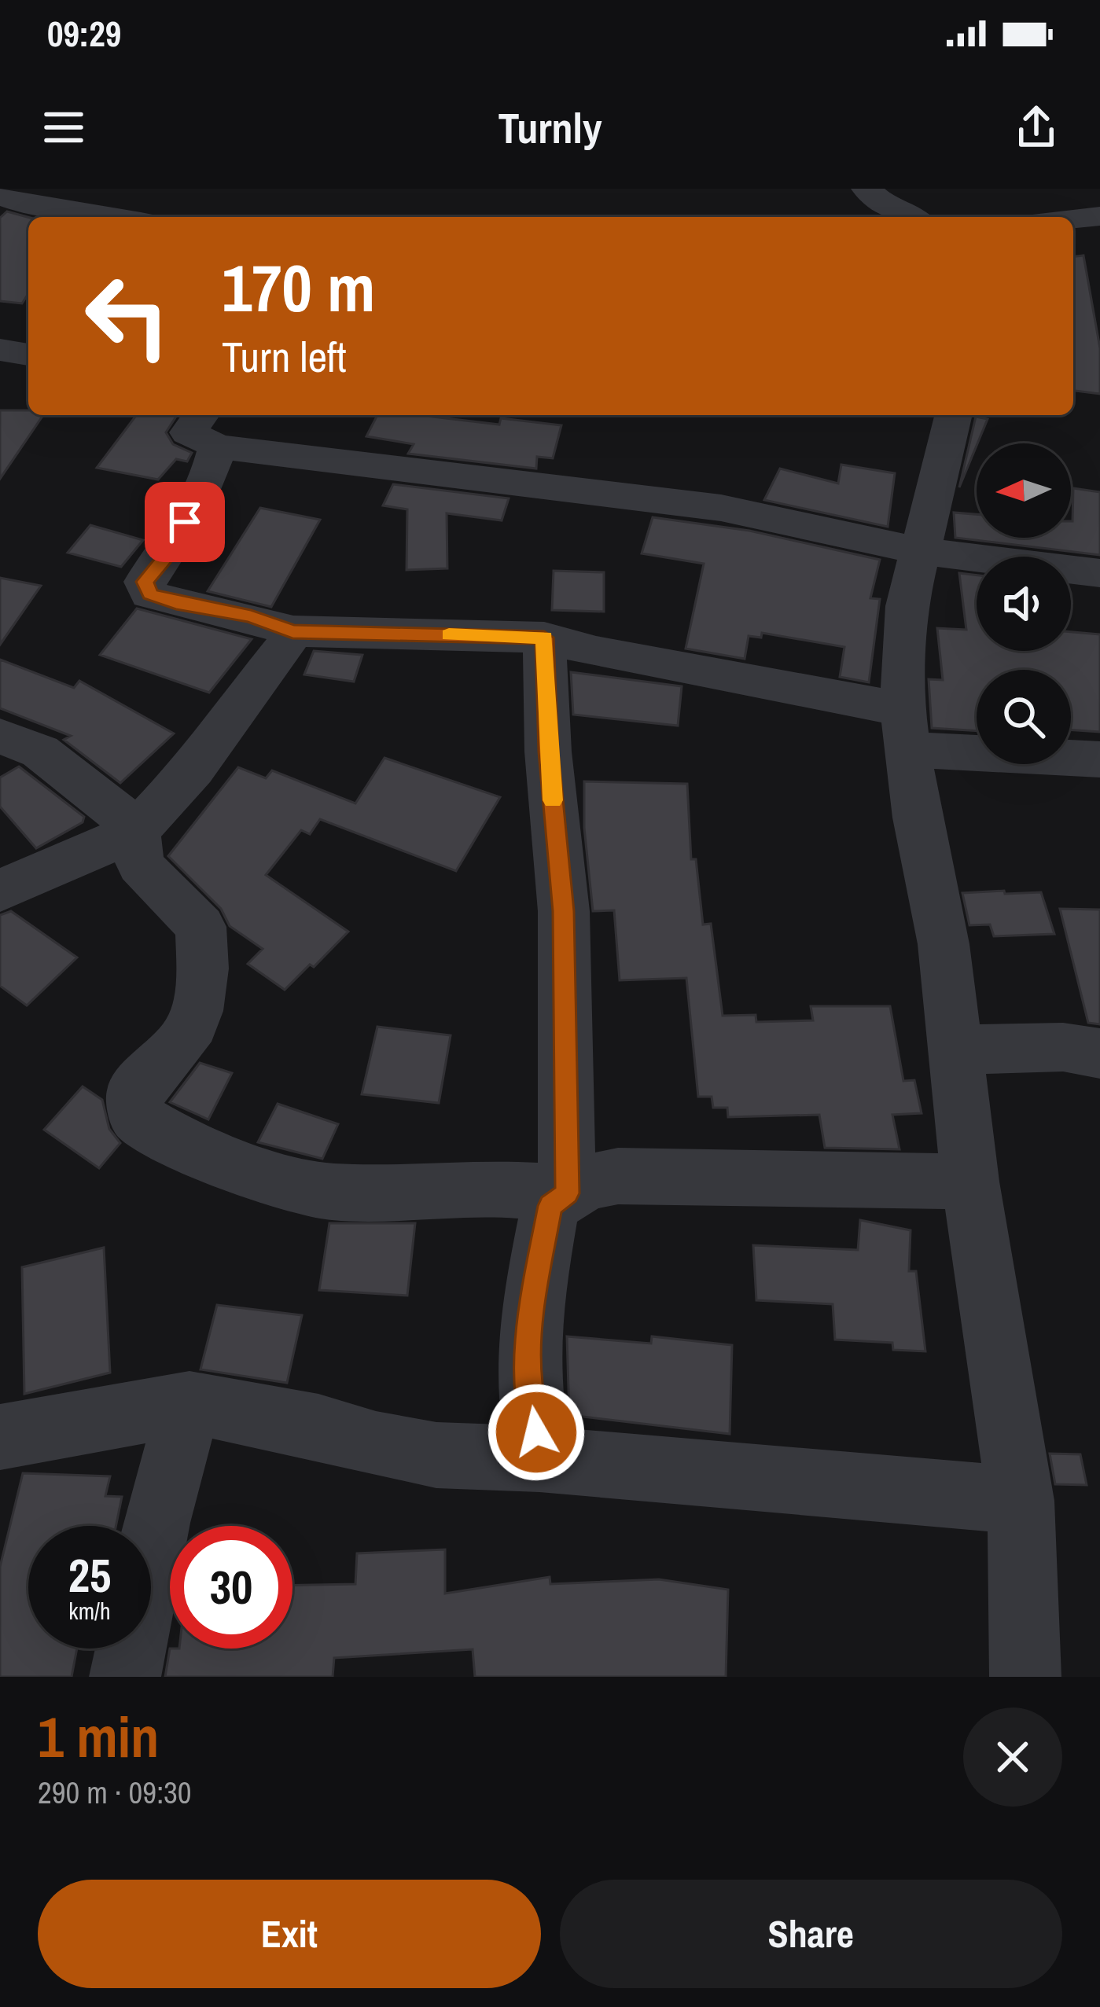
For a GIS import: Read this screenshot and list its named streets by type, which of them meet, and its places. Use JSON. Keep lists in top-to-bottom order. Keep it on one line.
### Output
{"north":"left","page":{"status":"09:29","header":"Turnly","turn":["170 m","Turn left"],"speed":"25 km/h","limit":"30","heading":["1 min","290 m · 09:30"],"buttons":["Exit","Share"]}}
